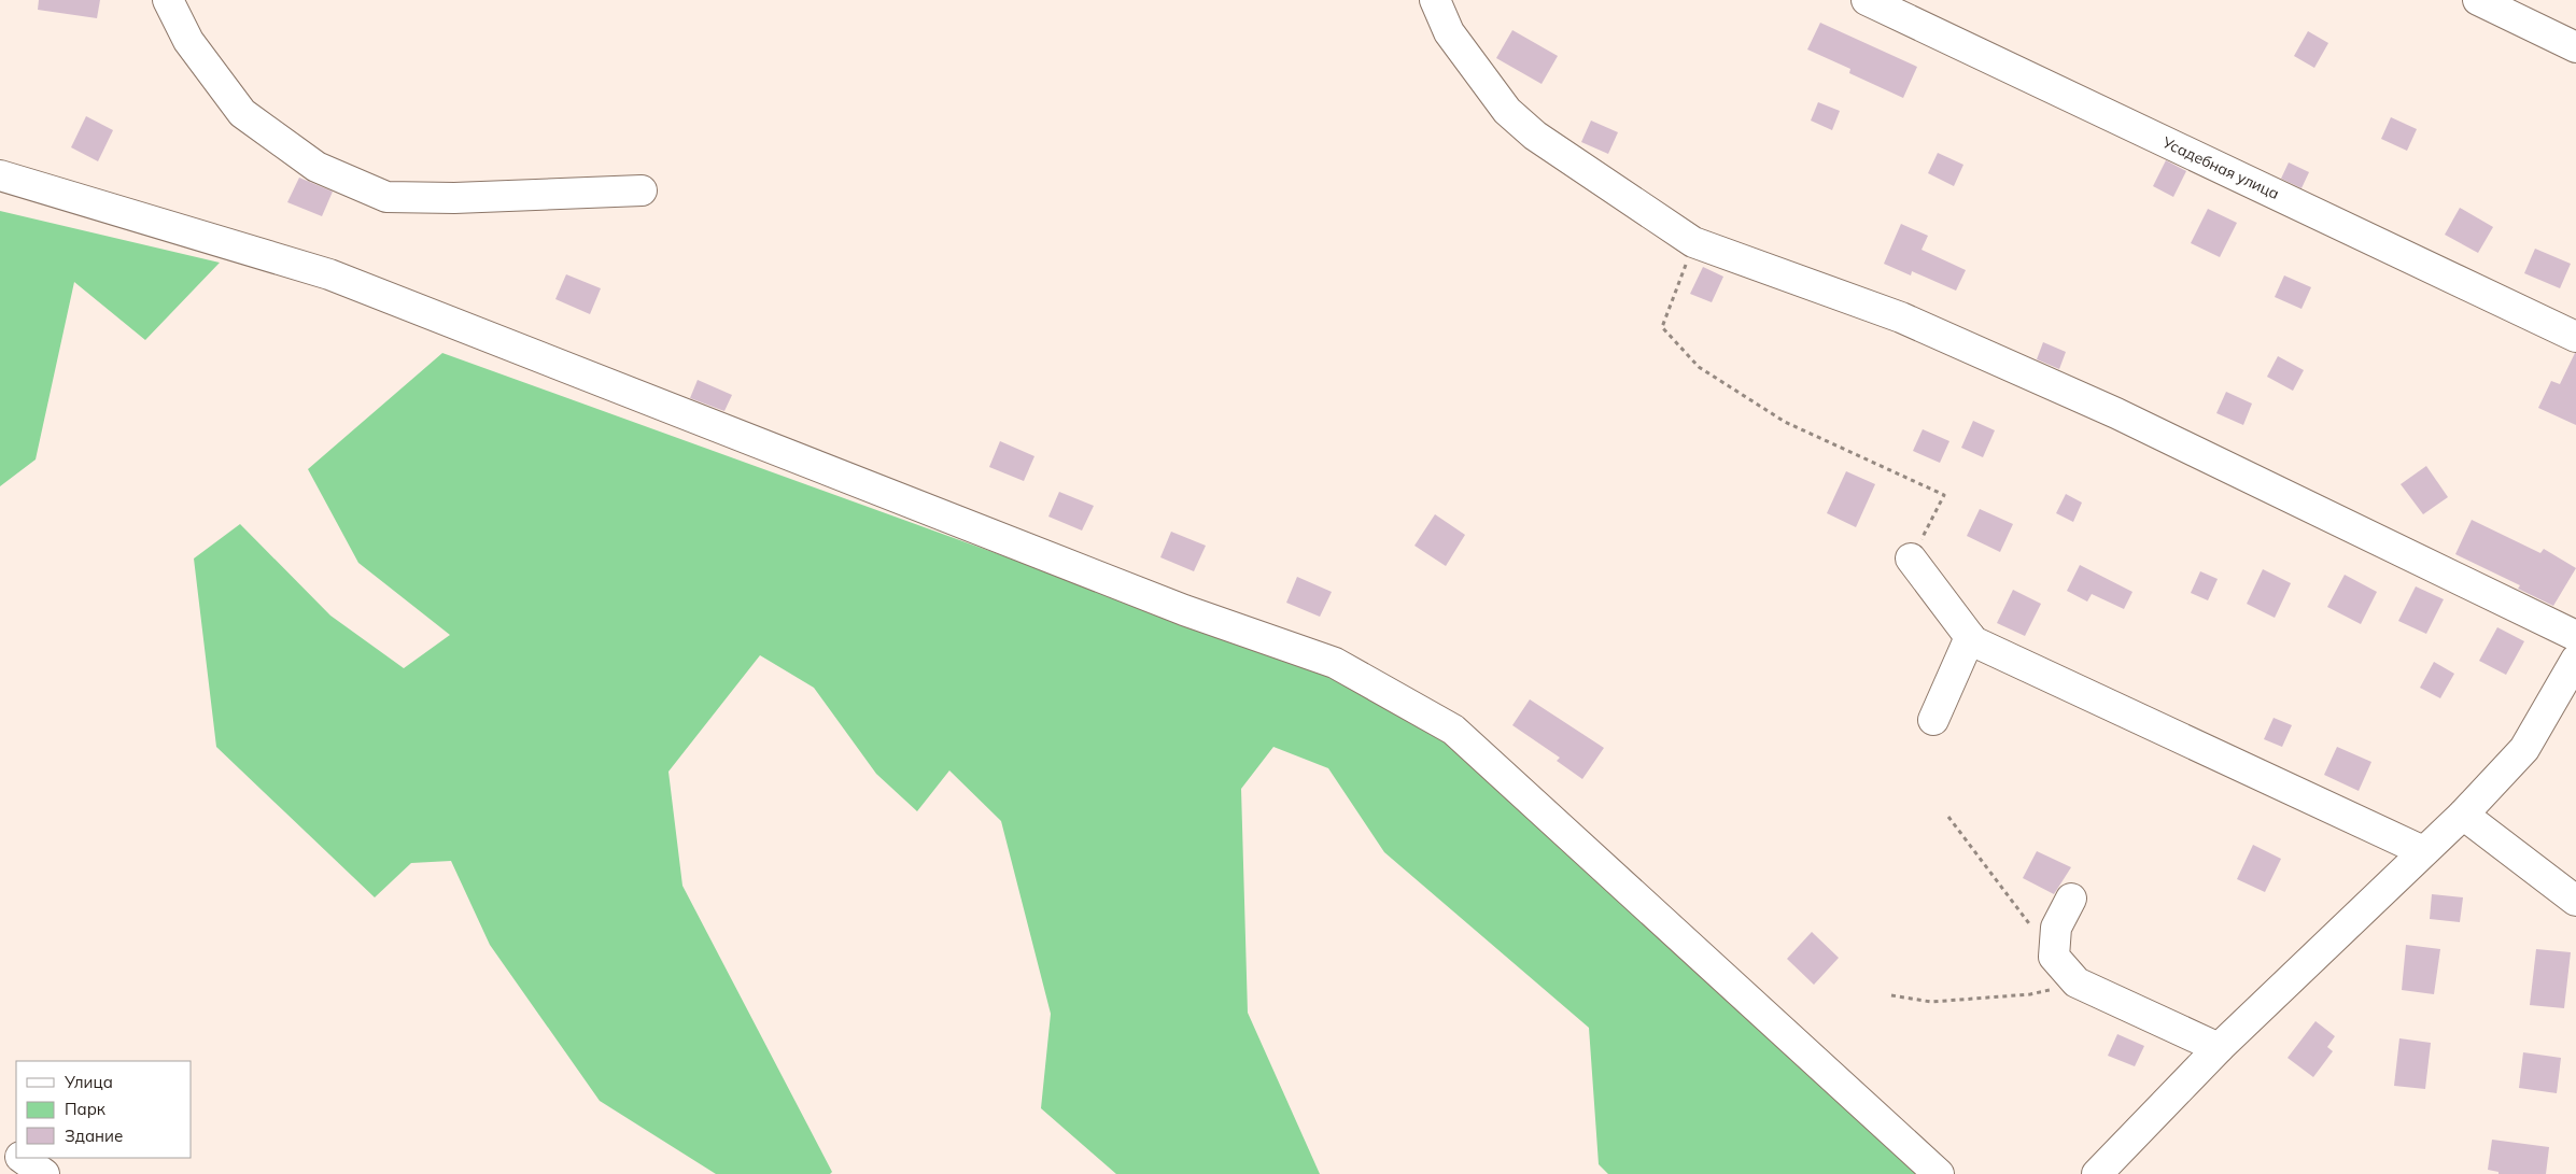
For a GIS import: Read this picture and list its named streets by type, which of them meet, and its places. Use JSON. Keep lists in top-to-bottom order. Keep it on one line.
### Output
{"streets":{"street":["Усадебная улица"]},"legend":["Улица","Парк","Здание"]}
